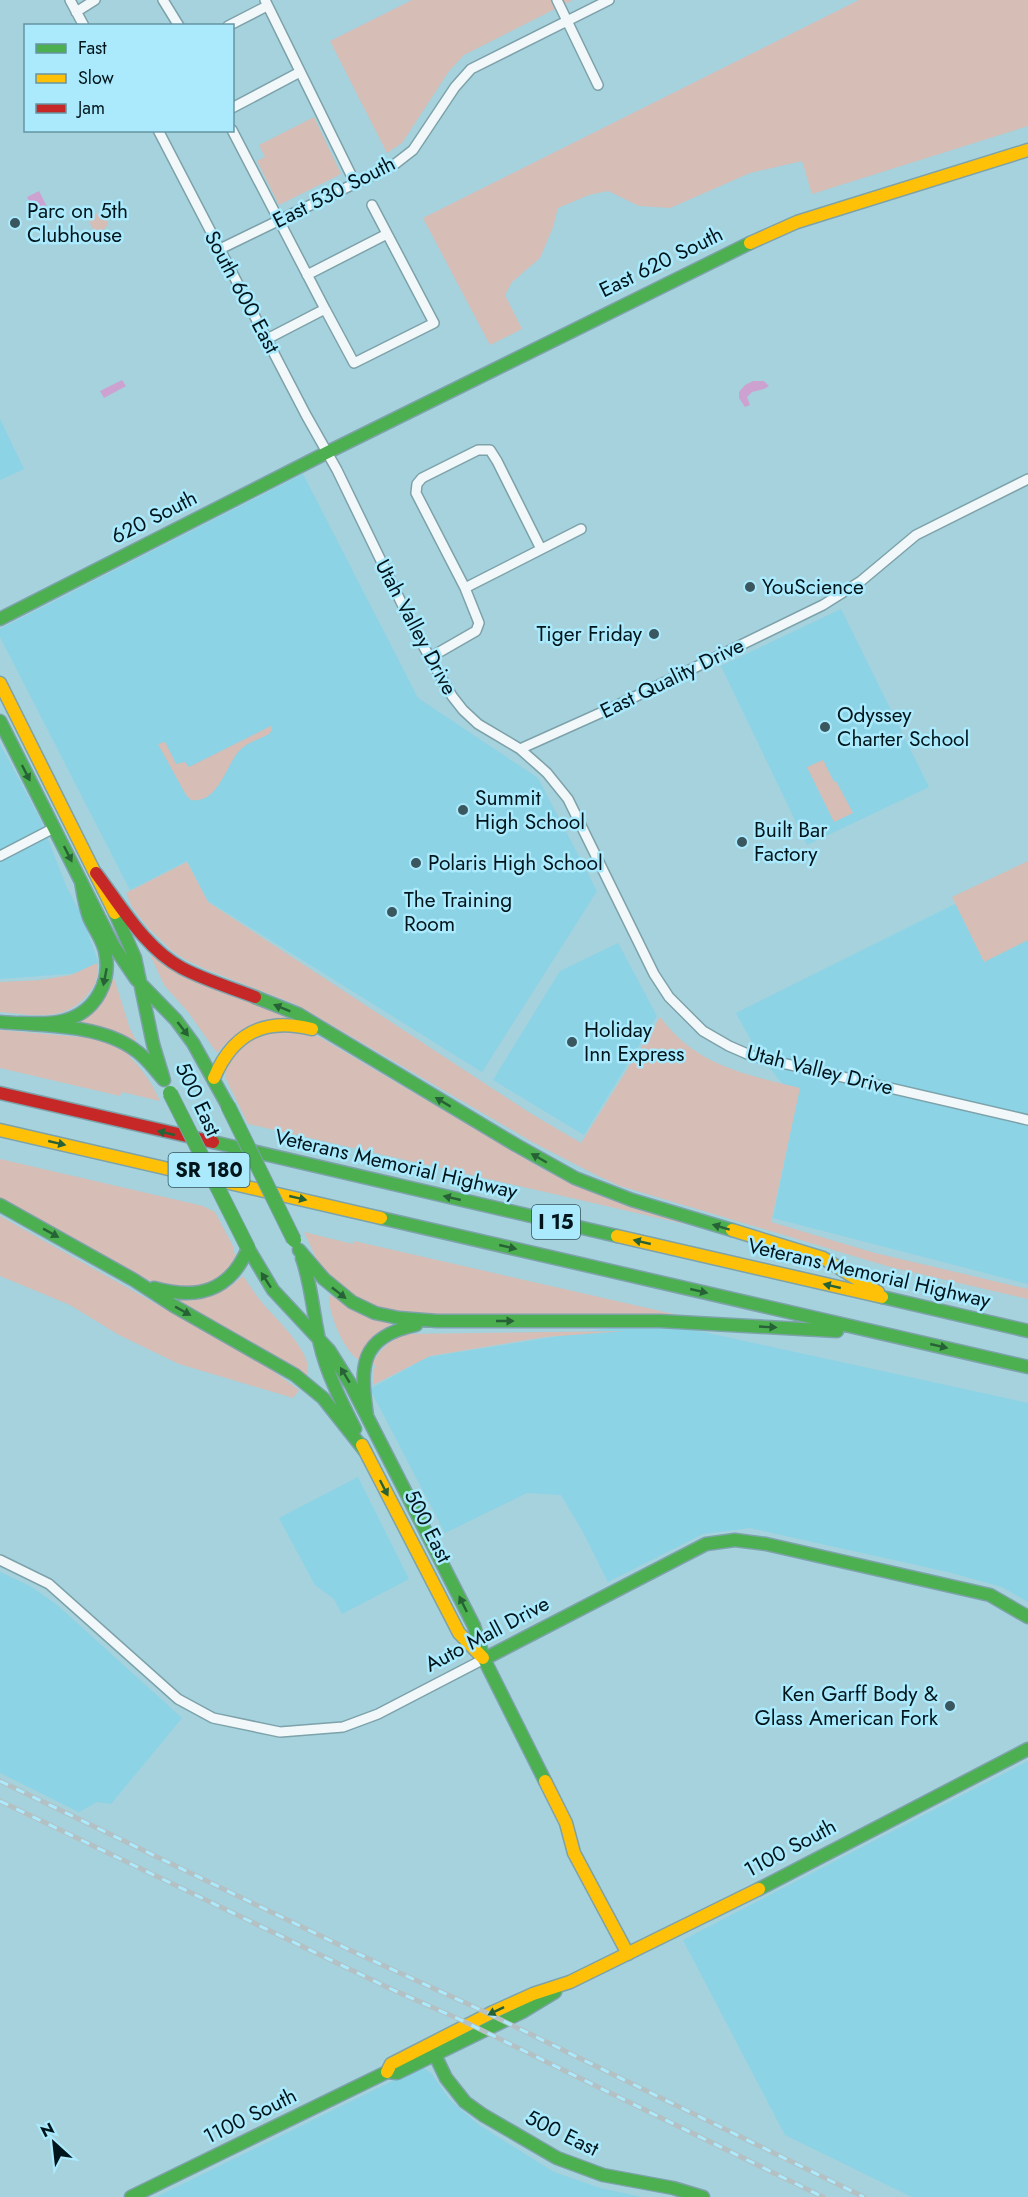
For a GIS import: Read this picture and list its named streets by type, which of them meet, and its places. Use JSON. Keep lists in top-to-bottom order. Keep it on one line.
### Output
{"streets":{"main road":["East 620 South","620 South","500 East","Veterans Memorial Highway","SR 180","I 15","Auto Mall Drive","1100 South"],"street":["East 530 South","South 600 East","Utah Valley Drive","East Quality Drive"]},"crossings":[["East 530 South","South 600 East"],["East 620 South","South 600 East"],["East 620 South","620 South"],["East 620 South","Utah Valley Drive"],["South 600 East","620 South"],["South 600 East","Utah Valley Drive"],["620 South","Utah Valley Drive"],["Utah Valley Drive","East Quality Drive"],["500 East","Auto Mall Drive"],["500 East","1100 South"]],"places":["Parc on 5th Clubhouse","YouScience","Tiger Friday","Odyssey Charter School","Summit High School","Built Bar Factory","Polaris High School","The Training Room","Holiday Inn Express","Ken Garff Body & Glass American Fork"],"legend":["Fast","Slow","Jam"],"north":"top left"}
